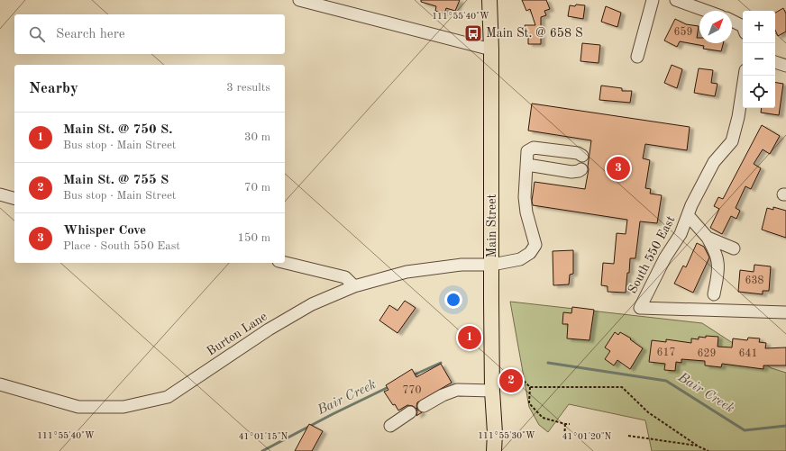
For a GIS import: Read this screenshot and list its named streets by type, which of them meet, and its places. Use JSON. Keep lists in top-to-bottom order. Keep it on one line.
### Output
{"streets":{"main road":["Main Street"],"street":["South 550 East","Burton Lane"]},"crossings":[["Main Street","Burton Lane"]],"water":["Bair Creek"],"places":{"bus stop":["Main St. @ 658 S"]},"house_numbers":["659","638","617","629","641","770"],"north":"top right","page":{"map_buttons":["+","−"],"search":"Search here","heading":["Nearby","3 results"],"list":[{"mark":"1","name":"Main St. @ 750 S.","note":"Bus stop · Main Street","value":"30 m"},{"mark":"2","name":"Main St. @ 755 S","note":"Bus stop · Main Street","value":"70 m"},{"mark":"3","name":"Whisper Cove","note":"Place · South 550 East","value":"150 m"}],"pins":["3","1","2"]},"coordinates":["111°55'40\"W","111°55'30\"W","41°01'15\"N","41°01'20\"N"]}
